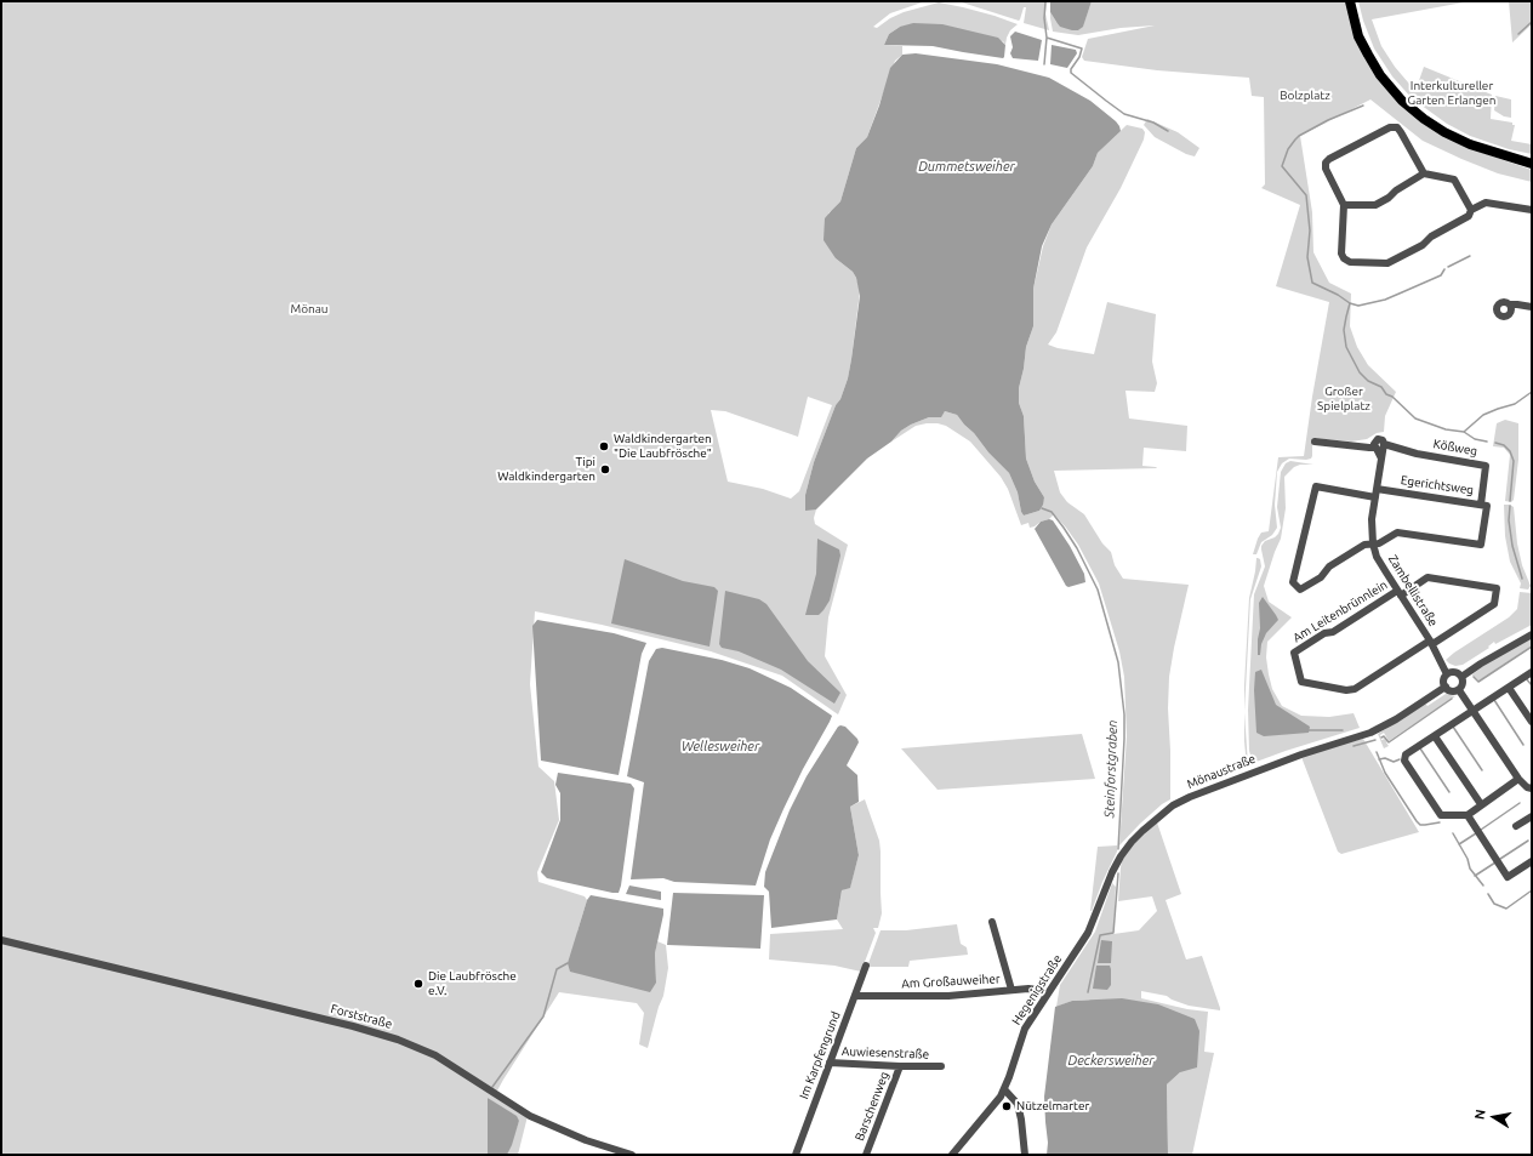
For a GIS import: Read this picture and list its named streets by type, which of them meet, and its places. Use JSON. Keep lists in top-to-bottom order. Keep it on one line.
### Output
{"streets":{"street":["Kößweg","Egerichtsweg","Zambellistraße","Am Leitenbrünnlein","Mönaustraße","Am Großauweiher","Hegenigstraße","Forststraße","Auwiesenstraße","Im Karpfengrund","Barschenweg"]},"crossings":[["Kößweg","Egerichtsweg"],["Kößweg","Zambellistraße"],["Egerichtsweg","Zambellistraße"],["Zambellistraße","Am Leitenbrünnlein"],["Zambellistraße","Mönaustraße"],["Mönaustraße","Hegenigstraße"],["Am Großauweiher","Hegenigstraße"],["Am Großauweiher","Im Karpfengrund"],["Auwiesenstraße","Im Karpfengrund"],["Auwiesenstraße","Barschenweg"]],"water":["Dummetsweiher","Wellesweiher","Steinforstgraben","Deckersweiher"],"parks":["Interkultureller Garten Erlangen","Bolzplatz","Mönau","Großer Spielplatz"],"places":["Waldkindergarten \"Die Laubfrösche\"","Tipi Waldkindergarten","Die Laubfrösche e.V.","Nützelmarter"],"north":"left"}
